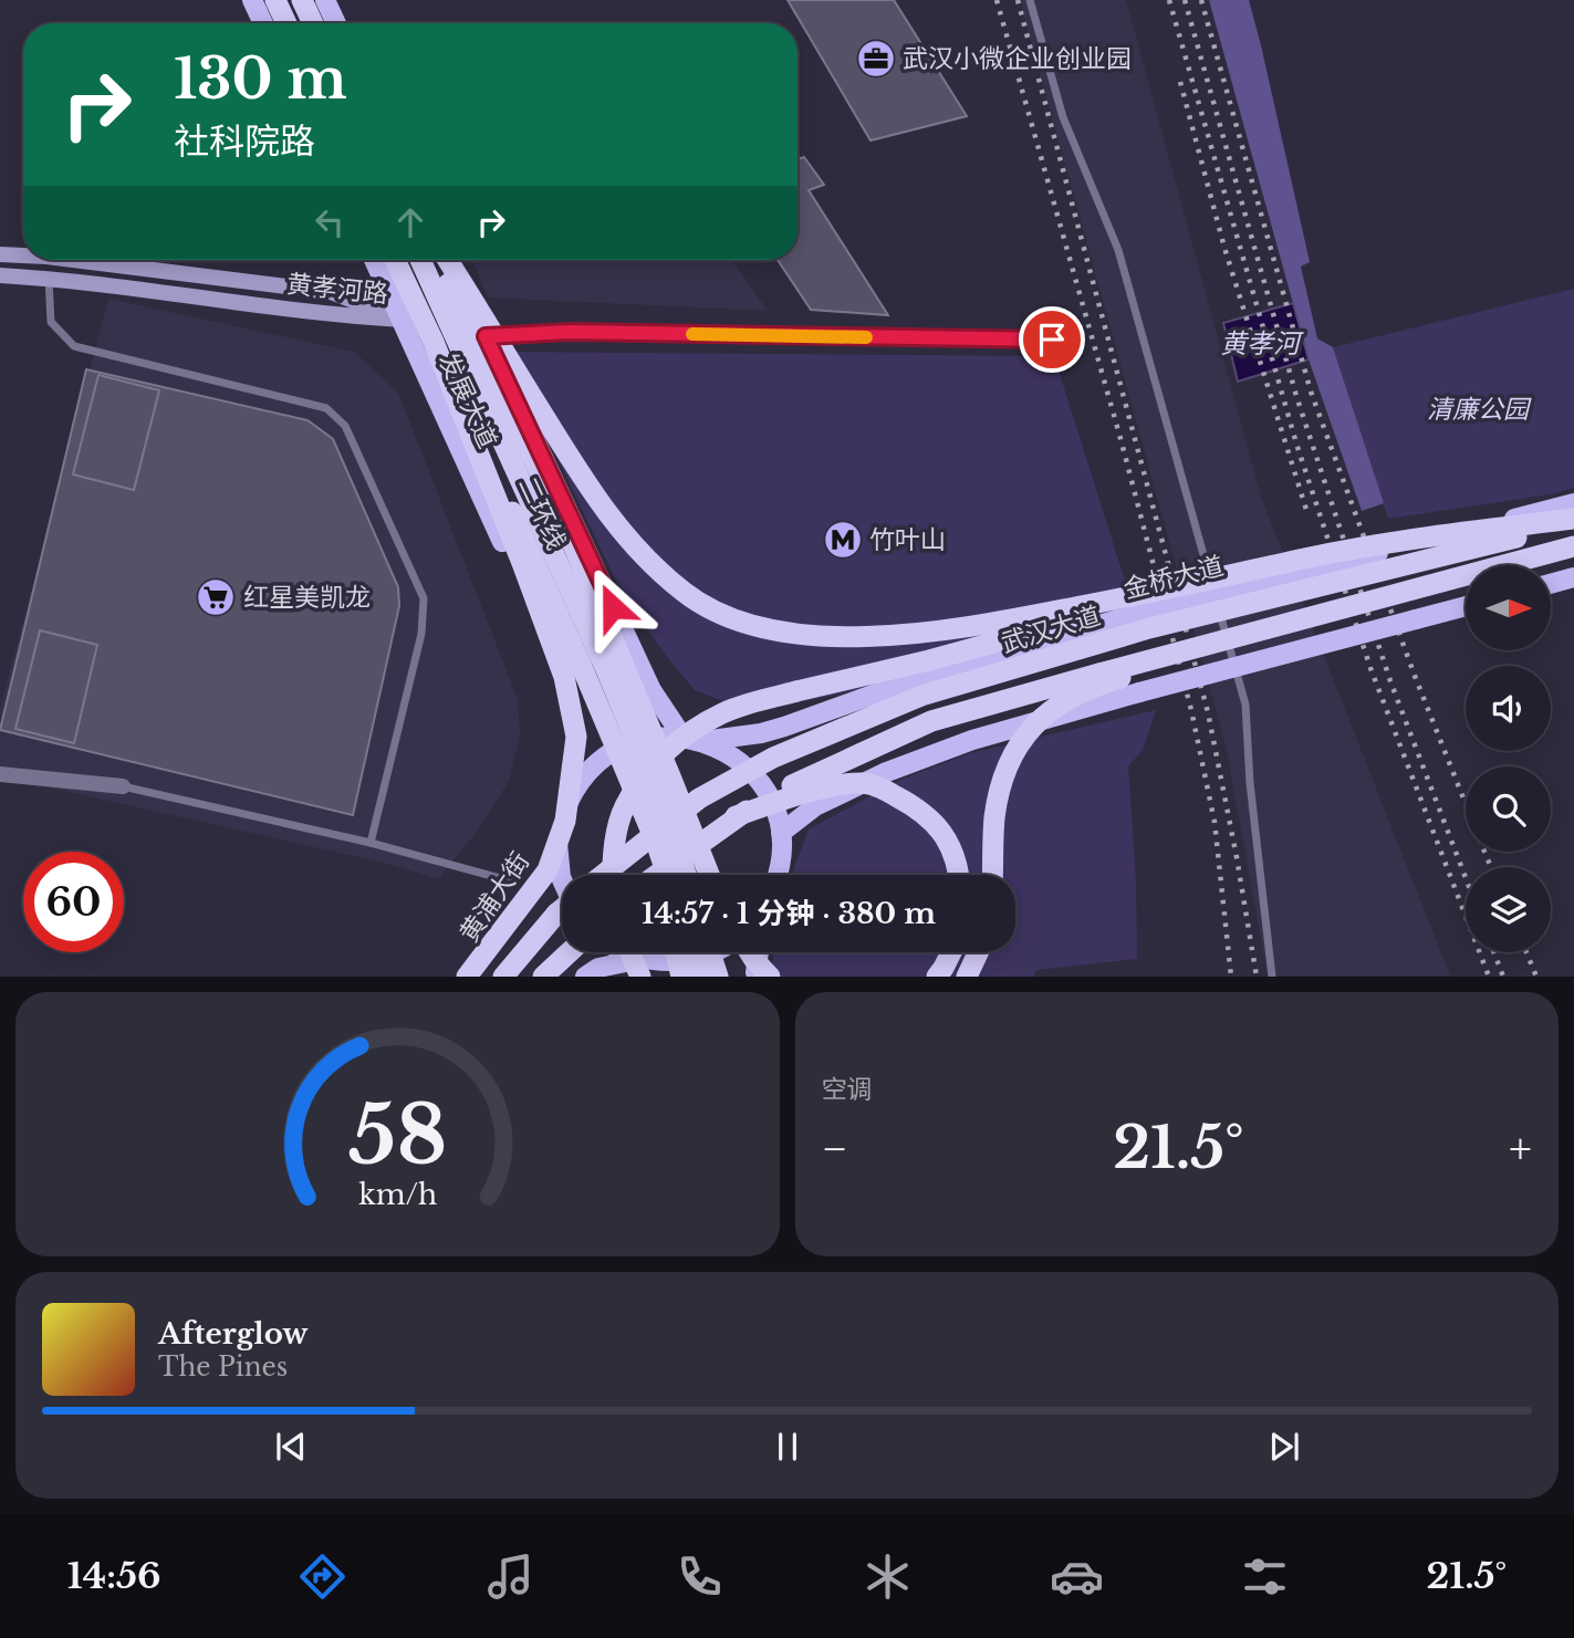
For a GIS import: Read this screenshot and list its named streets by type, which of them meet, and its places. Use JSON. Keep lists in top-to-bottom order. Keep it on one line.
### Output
{"streets":{"highway":["二环线","武汉大道"],"main road":["黄孝河路","发展大道","金桥大道","黄浦大街"]},"crossings":[["黄孝河路","发展大道"],["发展大道","金桥大道"]],"water":["黄孝河"],"parks":["清廉公园"],"places":{"office":["武汉小微企业创业园"],"metro station":["竹叶山"],"supermarket":["红星美凯龙"]},"north":"right","page":{"turn":["130 m","社科院路"],"limit":"60","trip":"14:57 · 1 分钟 · 380 m","tile":"空调","heat":["−","21.5°","+"],"song":["Afterglow","The Pines"],"tabs":["14:56","21.5°"],"gauge":["58","km/h"]}}
